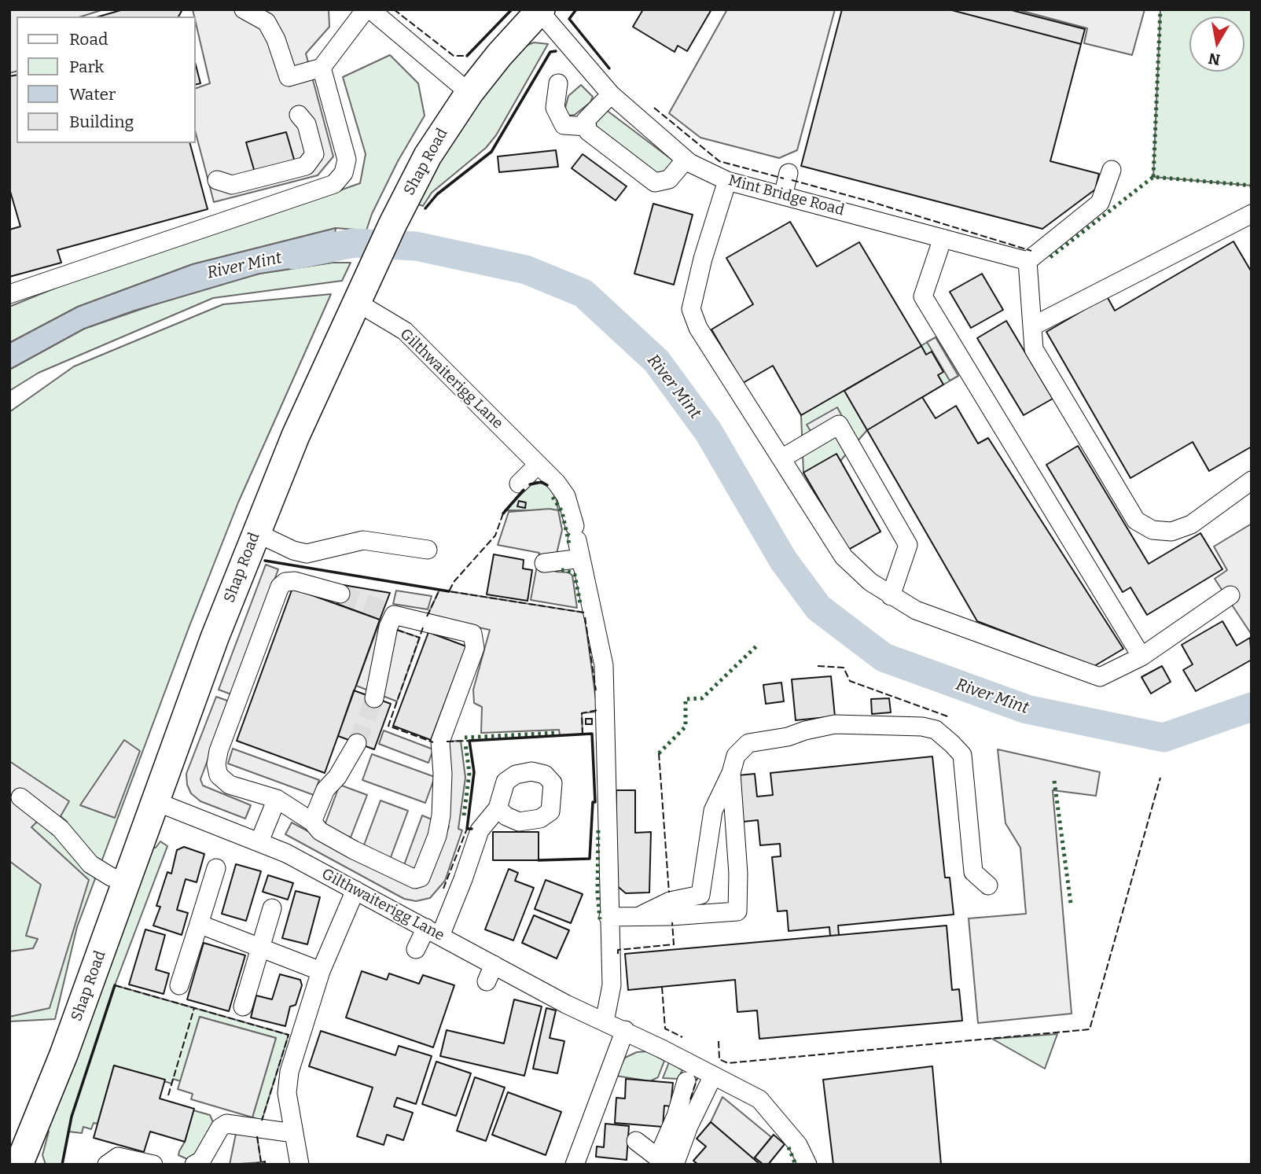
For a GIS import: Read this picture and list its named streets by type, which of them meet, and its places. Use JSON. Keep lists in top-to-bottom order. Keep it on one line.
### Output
{"streets":{"highway":["Shap Road"],"street":["Mint Bridge Road","Gilthwaiterigg Lane"]},"crossings":[["Shap Road","Mint Bridge Road"],["Shap Road","Gilthwaiterigg Lane"]],"water":["River Mint"],"legend":["Road","Park","Water","Building"],"north":"bottom"}
